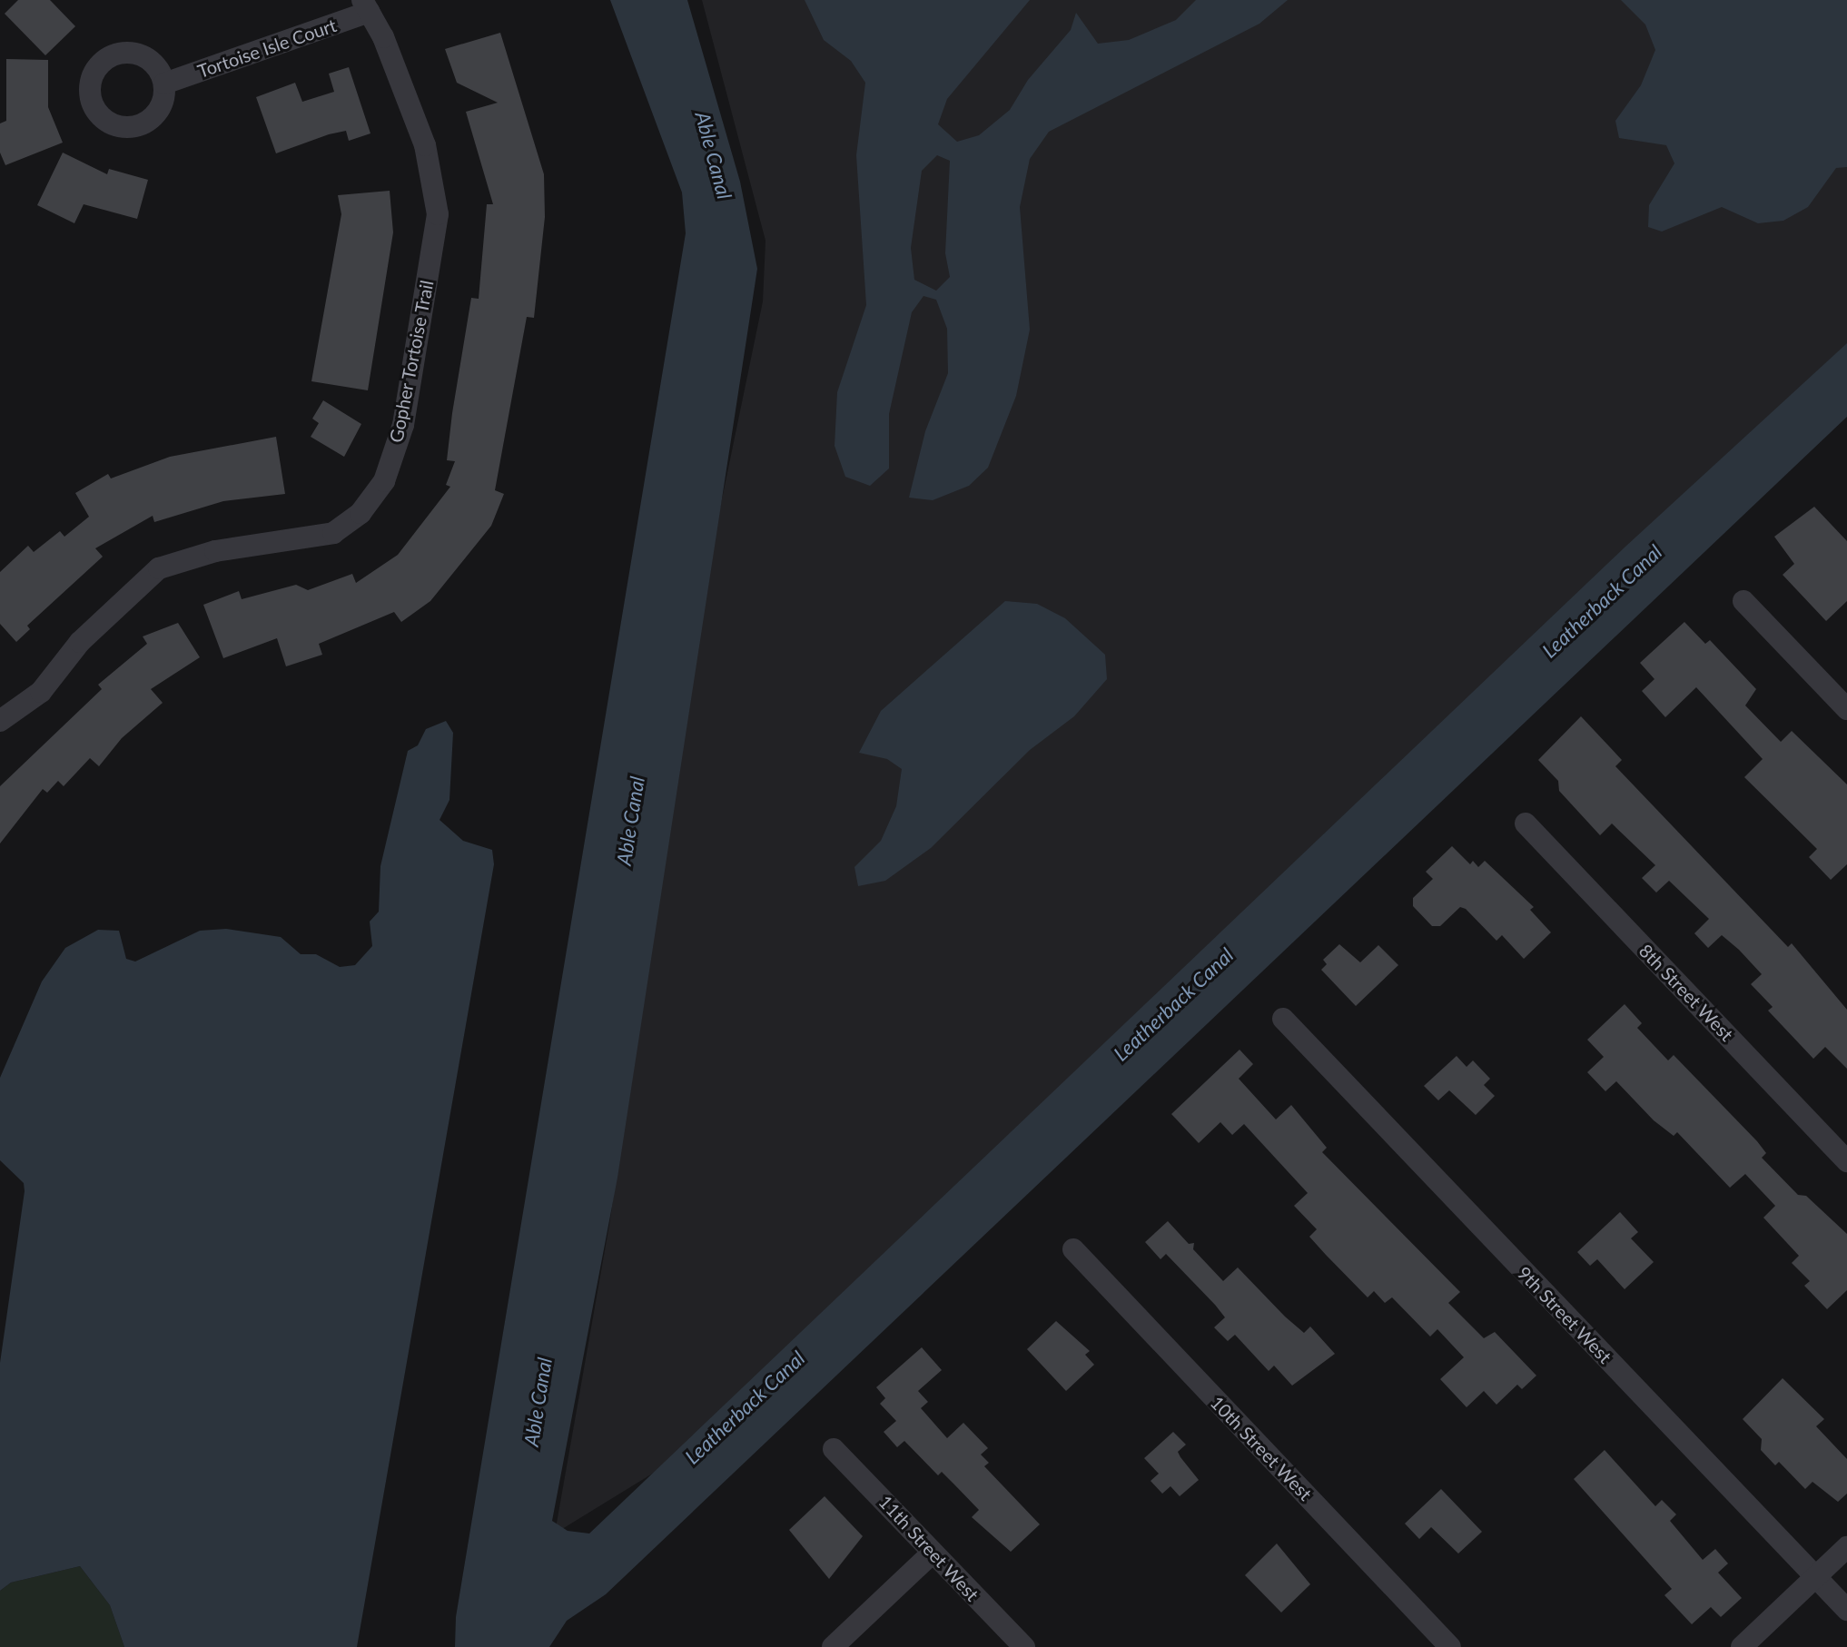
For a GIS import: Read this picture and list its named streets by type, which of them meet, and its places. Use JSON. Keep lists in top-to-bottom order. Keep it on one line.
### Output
{"streets":{"street":["Tortoise Isle Court","Gopher Tortoise Trail","8th Street West","9th Street West","10th Street West","11th Street West"]},"crossings":[["Tortoise Isle Court","Gopher Tortoise Trail"]],"water":["Able Canal","Leatherback Canal"]}
